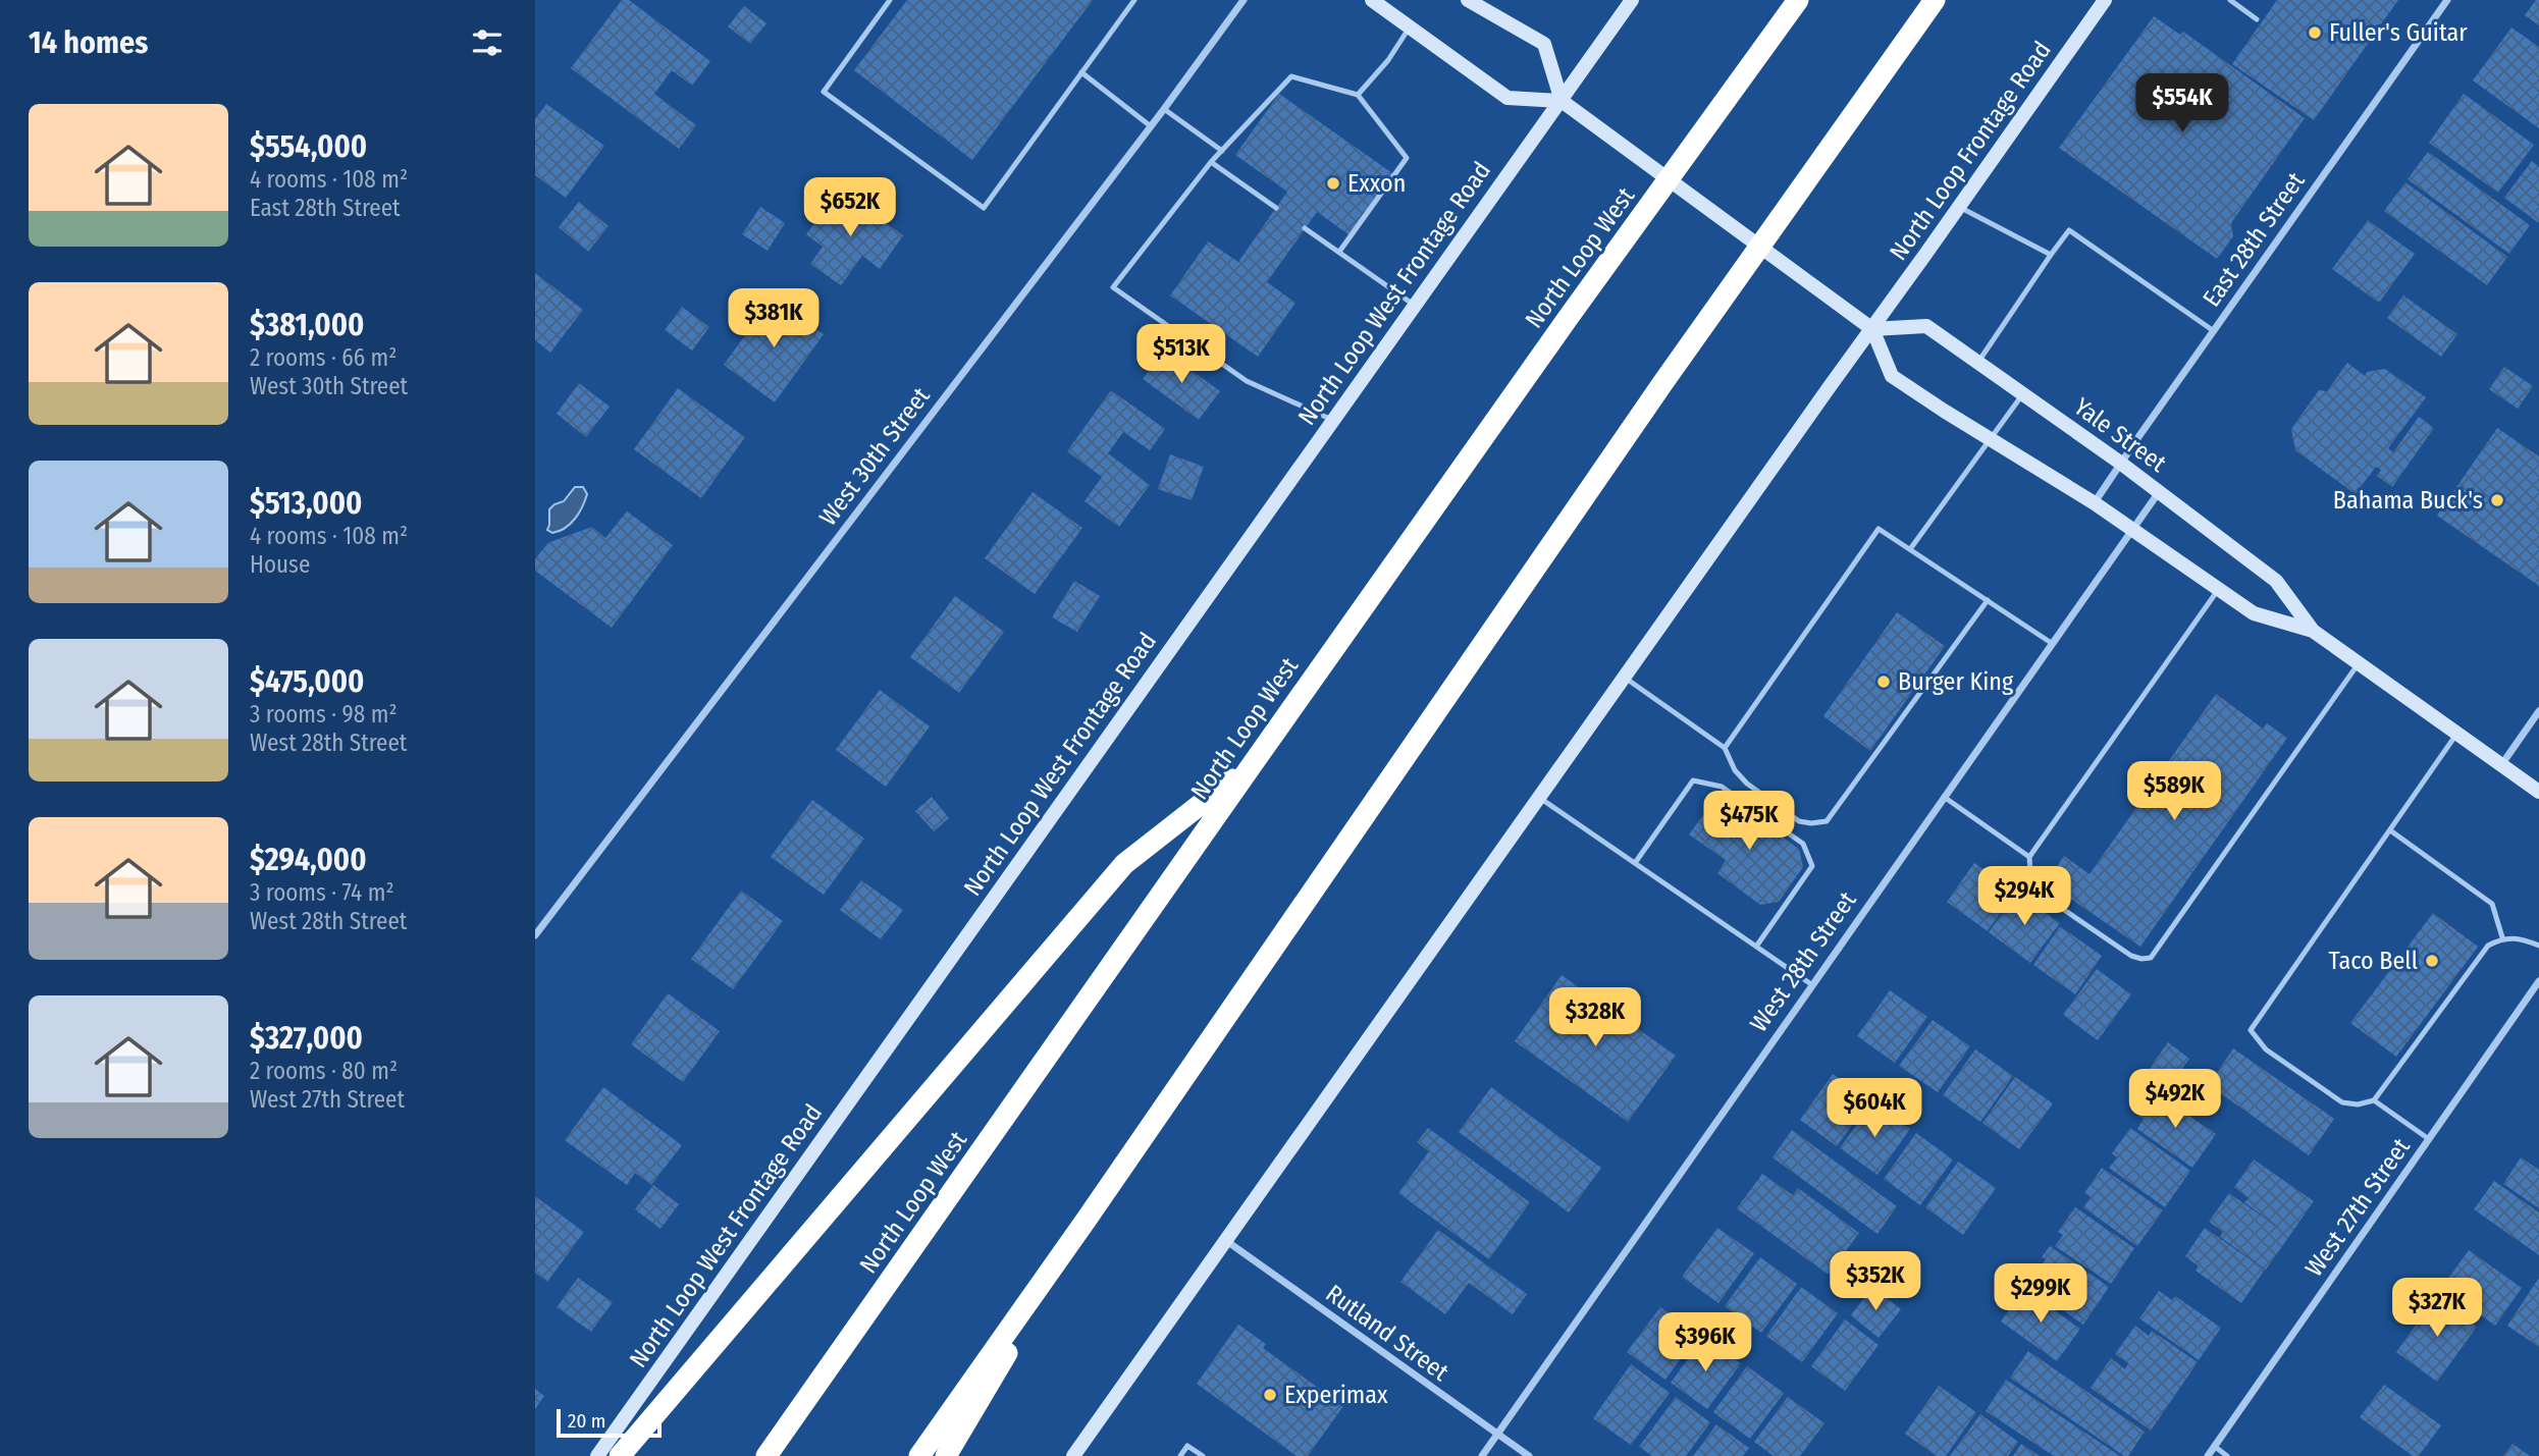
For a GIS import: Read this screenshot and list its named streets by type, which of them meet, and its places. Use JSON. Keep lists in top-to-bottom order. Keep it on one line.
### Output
{"streets":{"highway":["North Loop West"],"main road":["North Loop Frontage Road","North Loop West Frontage Road","Yale Street"],"street":["East 28th Street","West 30th Street","West 28th Street","West 27th Street","Rutland Street"]},"crossings":[["North Loop Frontage Road","Yale Street"],["East 28th Street","Yale Street"],["Yale Street","West 28th Street"],["West 28th Street","Rutland Street"]],"places":["Fuller's Guitar","Exxon","Bahama Buck's","Burger King","Taco Bell","Experimax"],"scale_bar":"20 m","page":{"heading":"14 homes","price":["$554K","$652K","$381K","$513K","$589K","$475K","$294K","$328K","$492K","$604K","$352K","$299K","$327K","$396K"],"list":[{"name":"$554,000","note":"4 rooms · 108 m² · East 28th Street"},{"name":"$381,000","note":"2 rooms · 66 m² · West 30th Street"},{"name":"$513,000","note":"4 rooms · 108 m² · House"},{"name":"$475,000","note":"3 rooms · 98 m² · West 28th Street"},{"name":"$294,000","note":"3 rooms · 74 m² · West 28th Street"},{"name":"$327,000","note":"2 rooms · 80 m² · West 27th Street"}],"scale":"20 m"}}
